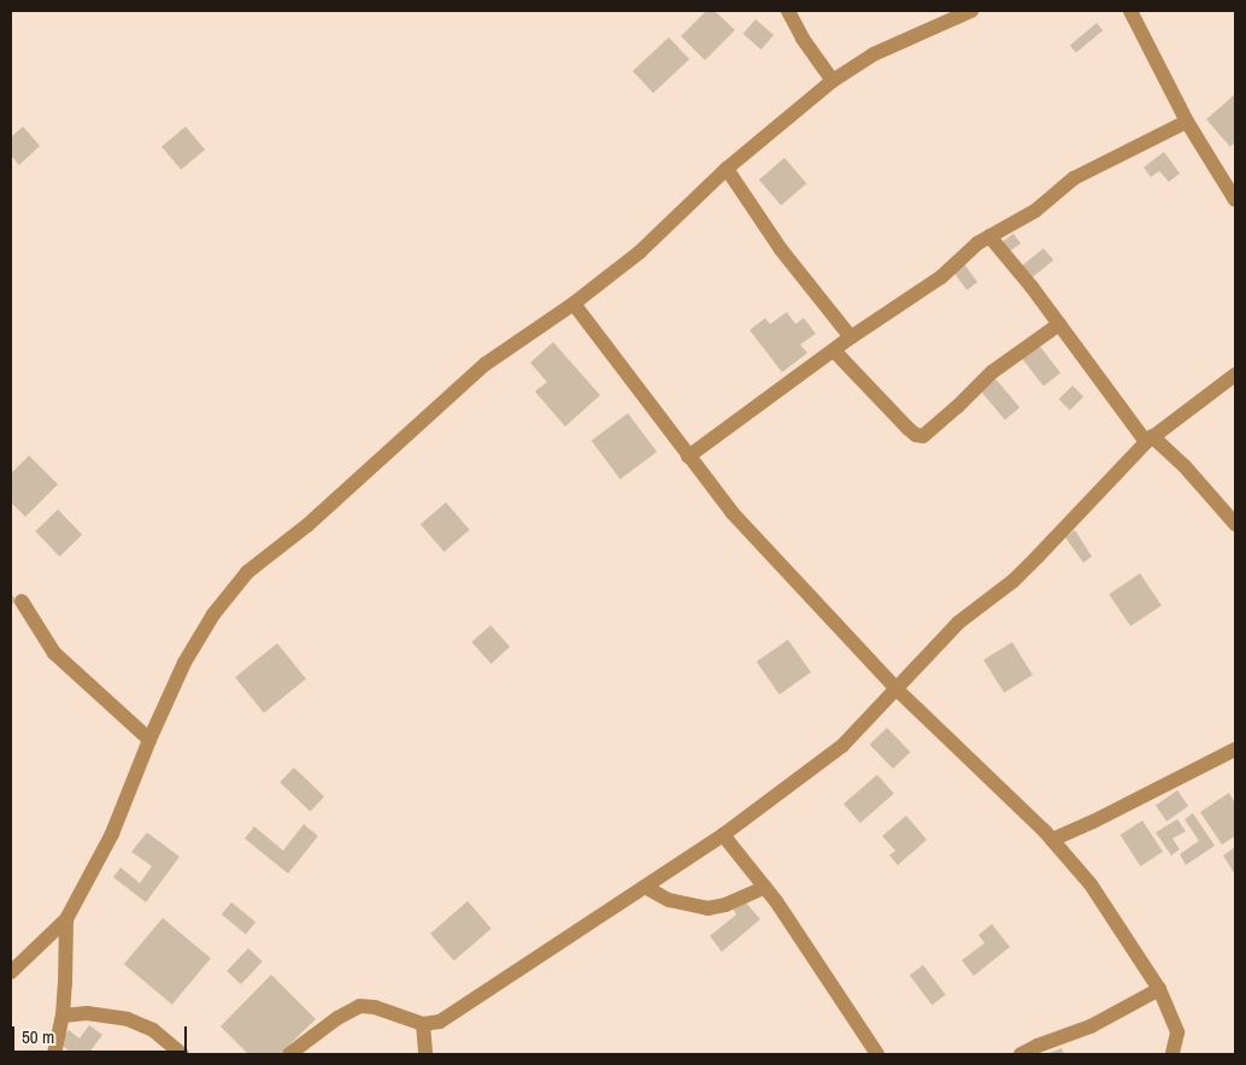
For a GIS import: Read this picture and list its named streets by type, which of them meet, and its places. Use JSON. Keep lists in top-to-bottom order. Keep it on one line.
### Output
{"scale_bar":"50 m"}
